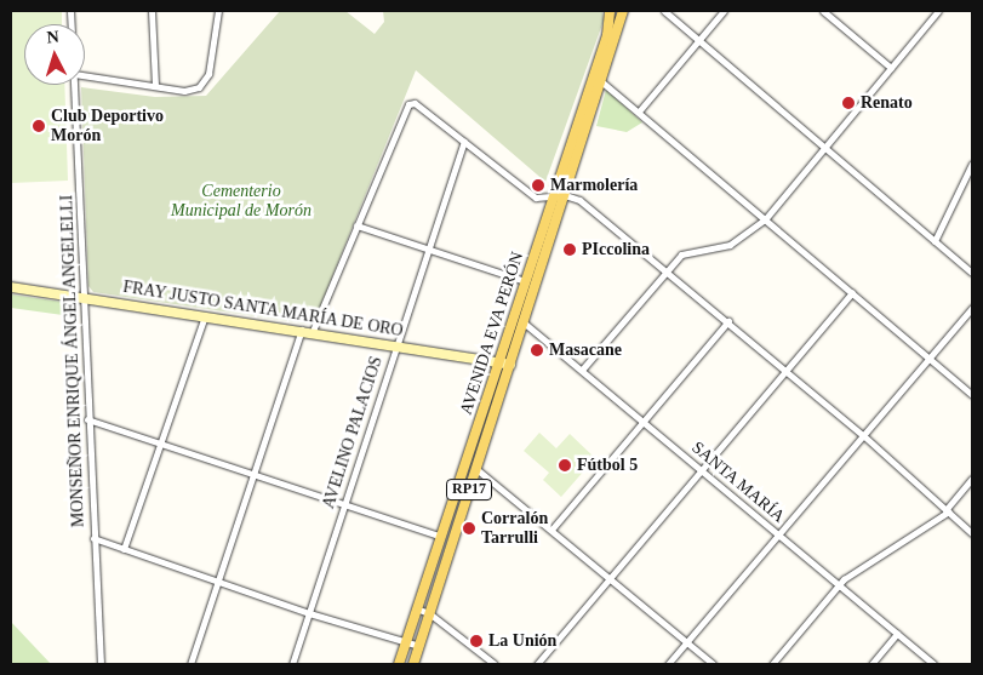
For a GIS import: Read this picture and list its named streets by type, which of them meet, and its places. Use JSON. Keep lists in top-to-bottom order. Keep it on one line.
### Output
{"streets":{"main road":["AVENIDA EVA PERÓN","RP17"],"street":["FRAY JUSTO SANTA MARÍA DE ORO","MONSEÑOR ENRIQUE ÁNGEL ANGELELLI","AVELINO PALACIOS","SANTA MARÍA"]},"crossings":[["FRAY JUSTO SANTA MARÍA DE ORO","AVENIDA EVA PERÓN"],["FRAY JUSTO SANTA MARÍA DE ORO","MONSEÑOR ENRIQUE ÁNGEL ANGELELLI"],["FRAY JUSTO SANTA MARÍA DE ORO","AVELINO PALACIOS"],["AVENIDA EVA PERÓN","SANTA MARÍA"]],"parks":["Cementerio Municipal de Morón"],"places":["Renato","Club Deportivo Morón","Marmolería","PIccolina","Masacane","Fútbol 5","Corralón Tarrulli","La Unión"],"north":"top"}
